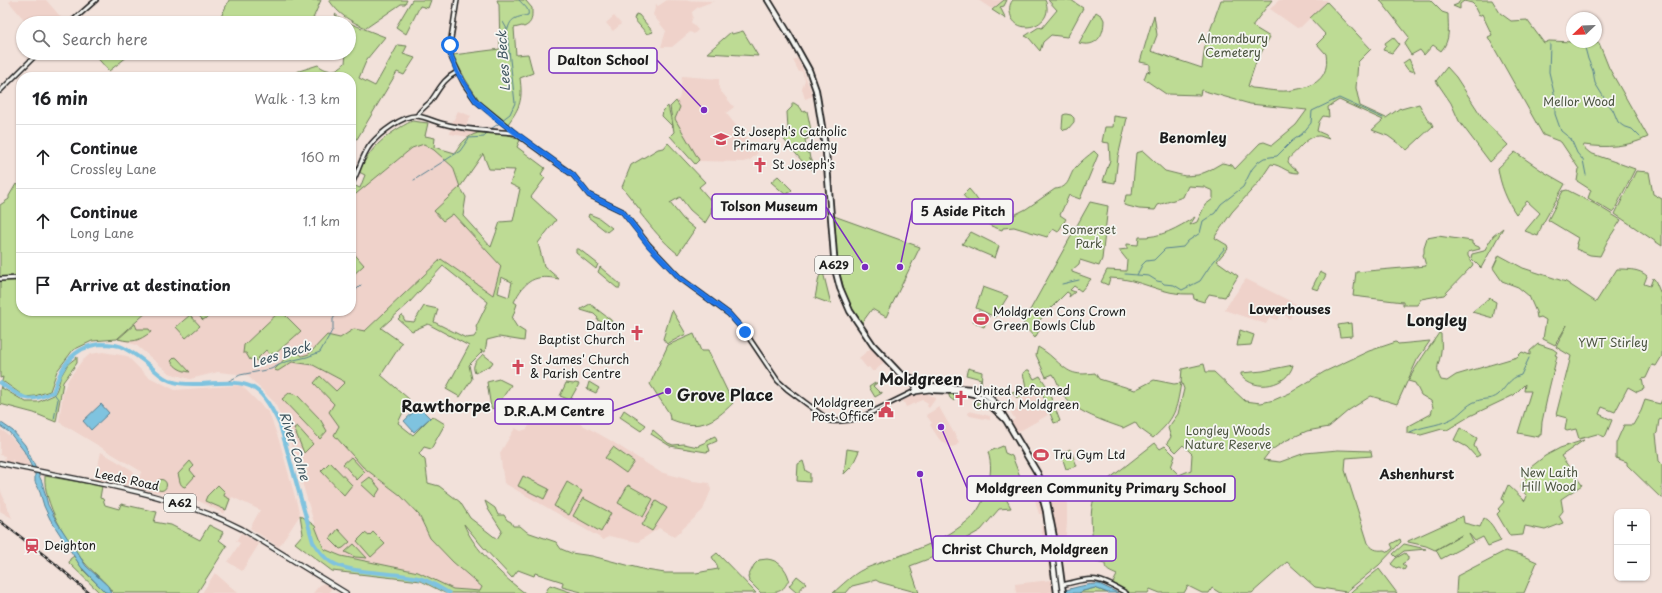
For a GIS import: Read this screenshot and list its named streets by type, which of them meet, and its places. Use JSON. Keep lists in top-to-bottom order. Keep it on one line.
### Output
{"streets":{"highway":["A629"],"main road":["Leeds Road","A62"]},"districts":["Benomley","Lowerhouses","Longley","Moldgreen","Grove Place","Rawthorpe","Ashenhurst"],"water":["Lees Beck","River Colne"],"parks":["Almondbury Cemetery","Mellor Wood","Somerset Park","YWT Stirley","Longley Woods Nature Reserve","New Laith Hill Wood"],"places":{"other":["Dalton School","Tolson Museum","5 Aside Pitch","D.R.A.M Centre","Moldgreen Community Primary School","Christ Church, Moldgreen"],"school or university":["St Joseph's Catholic Primary Academy"],"church":["St Joseph's","Dalton Baptist Church","St James' Church & Parish Centre","United Reformed Church Moldgreen"],"sports":["Moldgreen Cons Crown Green Bowls Club","Tru Gym Ltd"],"public building":["Moldgreen Post Office"],"station":["Deighton"]},"north":"bottom left","page":{"search":"Search here","heading":["16 min","Walk · 1.3 km"],"list":[["Continue","Crossley Lane","160 m"],["Continue","Long Lane","1.1 km"],"Arrive at destination"],"map_buttons":["+","−"]}}
